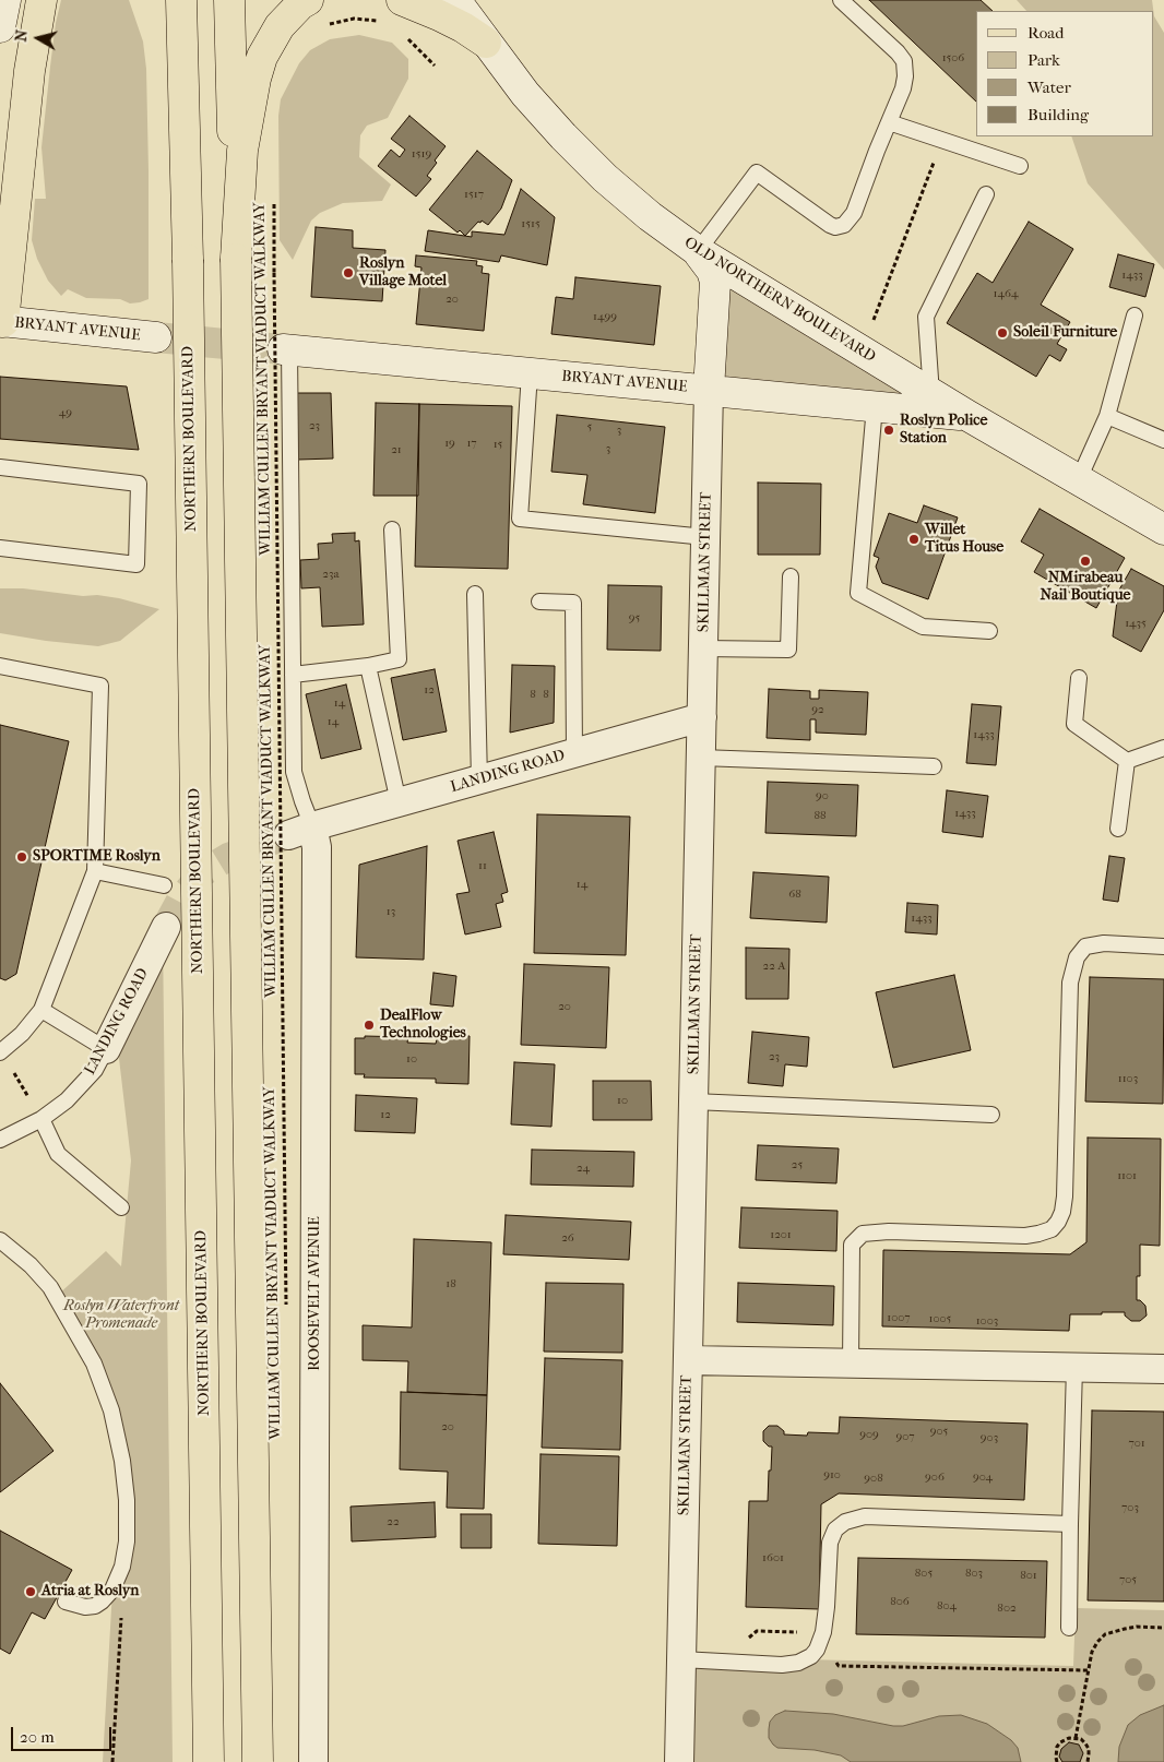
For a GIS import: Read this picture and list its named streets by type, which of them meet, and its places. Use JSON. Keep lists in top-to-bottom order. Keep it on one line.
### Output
{"streets":{"main road":["OLD NORTHERN BOULEVARD","BRYANT AVENUE","NORTHERN BOULEVARD","SKILLMAN STREET"],"street":["LANDING ROAD","ROOSEVELT AVENUE"],"path":["WILLIAM CULLEN BRYANT VIADUCT WALKWAY"]},"crossings":[["OLD NORTHERN BOULEVARD","BRYANT AVENUE"],["OLD NORTHERN BOULEVARD","SKILLMAN STREET"],["BRYANT AVENUE","SKILLMAN STREET"],["SKILLMAN STREET","LANDING ROAD"],["LANDING ROAD","ROOSEVELT AVENUE"]],"parks":["Roslyn Waterfront Promenade"],"places":["Roslyn Village Motel","Soleil Furniture","Roslyn Police Station","Willet Titus House","NMirabeau Nail Boutique","SPORTIME Roslyn","DealFlow Technologies","Atria at Roslyn"],"house_numbers":["1506","1519","1517","1515","1433","1464","20","1499","49","23","5","3","19","17","15","3","21","23a","95","1435","12","8","8","14","92","14","1433","90","1433","88","11","14","68","13","1433","22 A","20","23","10","1103","10","12","25","24","1101","1201","26","18","1007","1005","1003","20","905","909","907","903","701","910","906","904","908","703","22","1601","805","803","801","705","806","804","802"],"legend":["Road","Park","Water","Building"],"scale_bar":"20 m","north":"left"}
